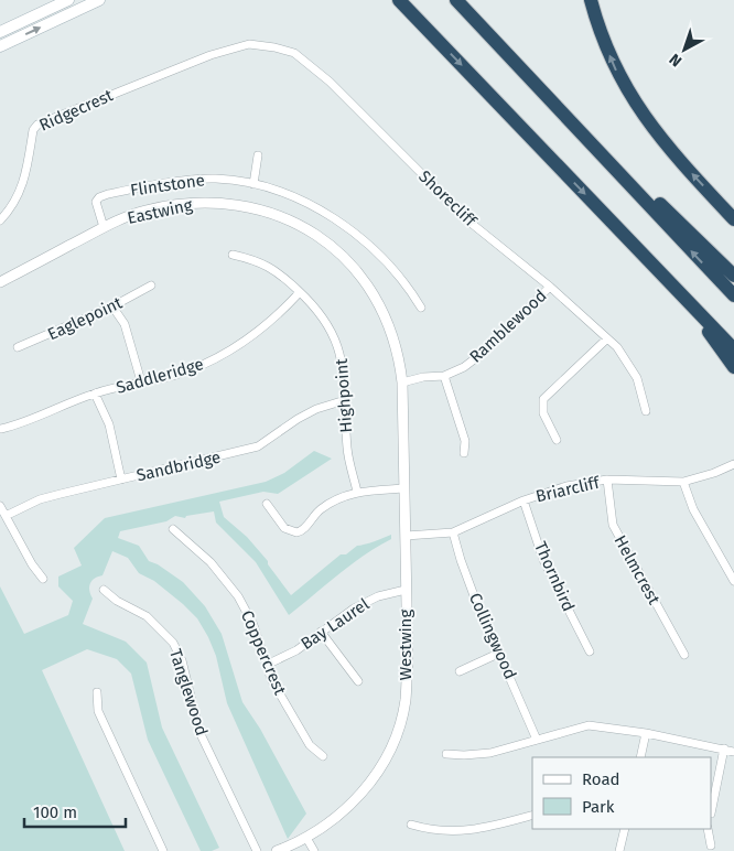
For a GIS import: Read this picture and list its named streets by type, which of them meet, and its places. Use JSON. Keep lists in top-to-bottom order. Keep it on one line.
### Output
{"streets":{"street":["Ridgecrest","Flintstone","Shorecliff","Eastwing","Eaglepoint","Ramblewood","Saddleridge","Highpoint","Sandbridge","Briarcliff","Helmcrest","Thornbird","Bay Laurel","Collingwood","Westwing","Coppercrest","Tanglewood"]},"crossings":[["Ridgecrest","Shorecliff"],["Flintstone","Eastwing"],["Shorecliff","Ramblewood"],["Eastwing","Ramblewood"],["Eastwing","Westwing"],["Ramblewood","Westwing"],["Saddleridge","Highpoint"],["Highpoint","Sandbridge"],["Briarcliff","Helmcrest"],["Briarcliff","Thornbird"],["Briarcliff","Collingwood"],["Briarcliff","Westwing"],["Bay Laurel","Westwing"],["Bay Laurel","Coppercrest"]],"legend":["Road","Park"],"scale_bar":"100 m","north":"bottom left"}
